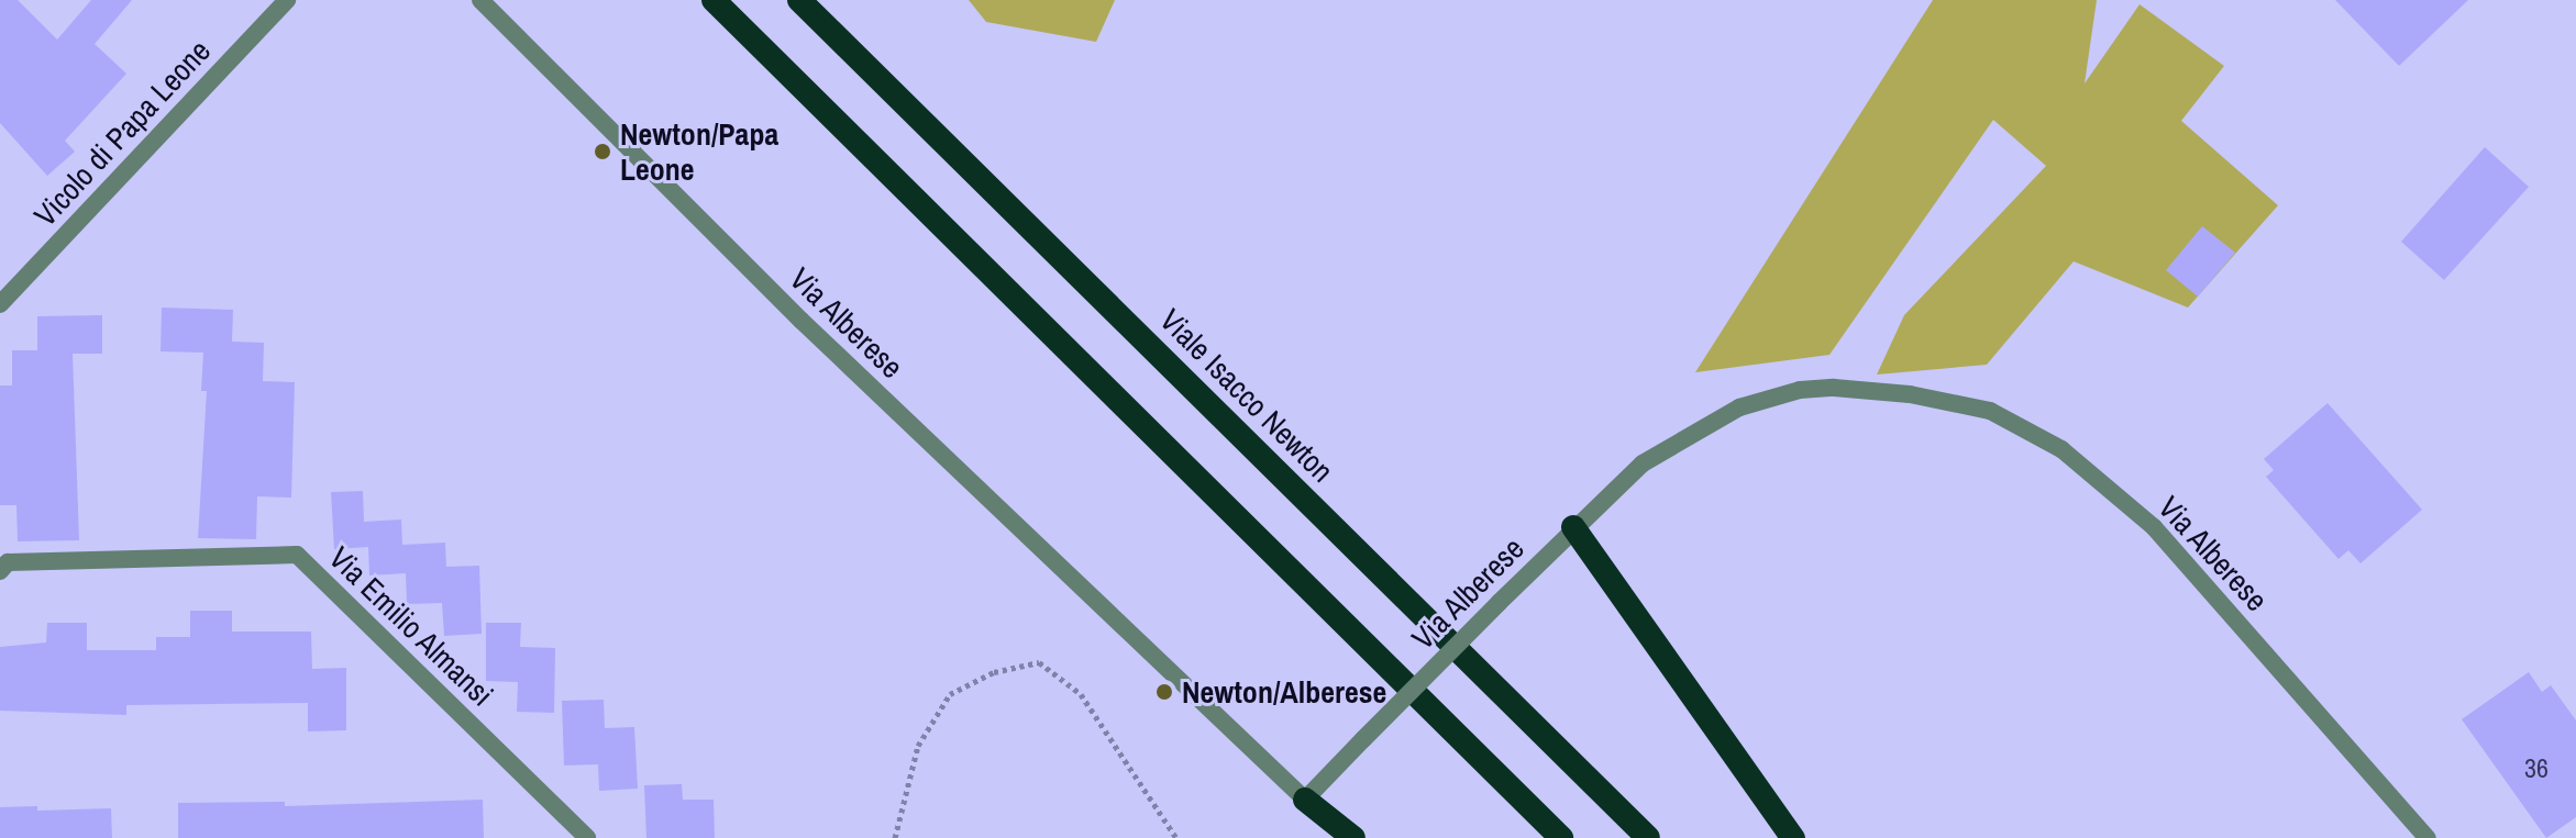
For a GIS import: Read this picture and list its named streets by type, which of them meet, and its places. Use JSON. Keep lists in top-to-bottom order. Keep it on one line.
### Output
{"streets":{"highway":["Viale Isacco Newton"],"street":["Vicolo di Papa Leone","Via Alberese","Via Emilio Almansi"]},"places":["Newton/Papa Leone","Newton/Alberese"],"house_numbers":["36"]}
